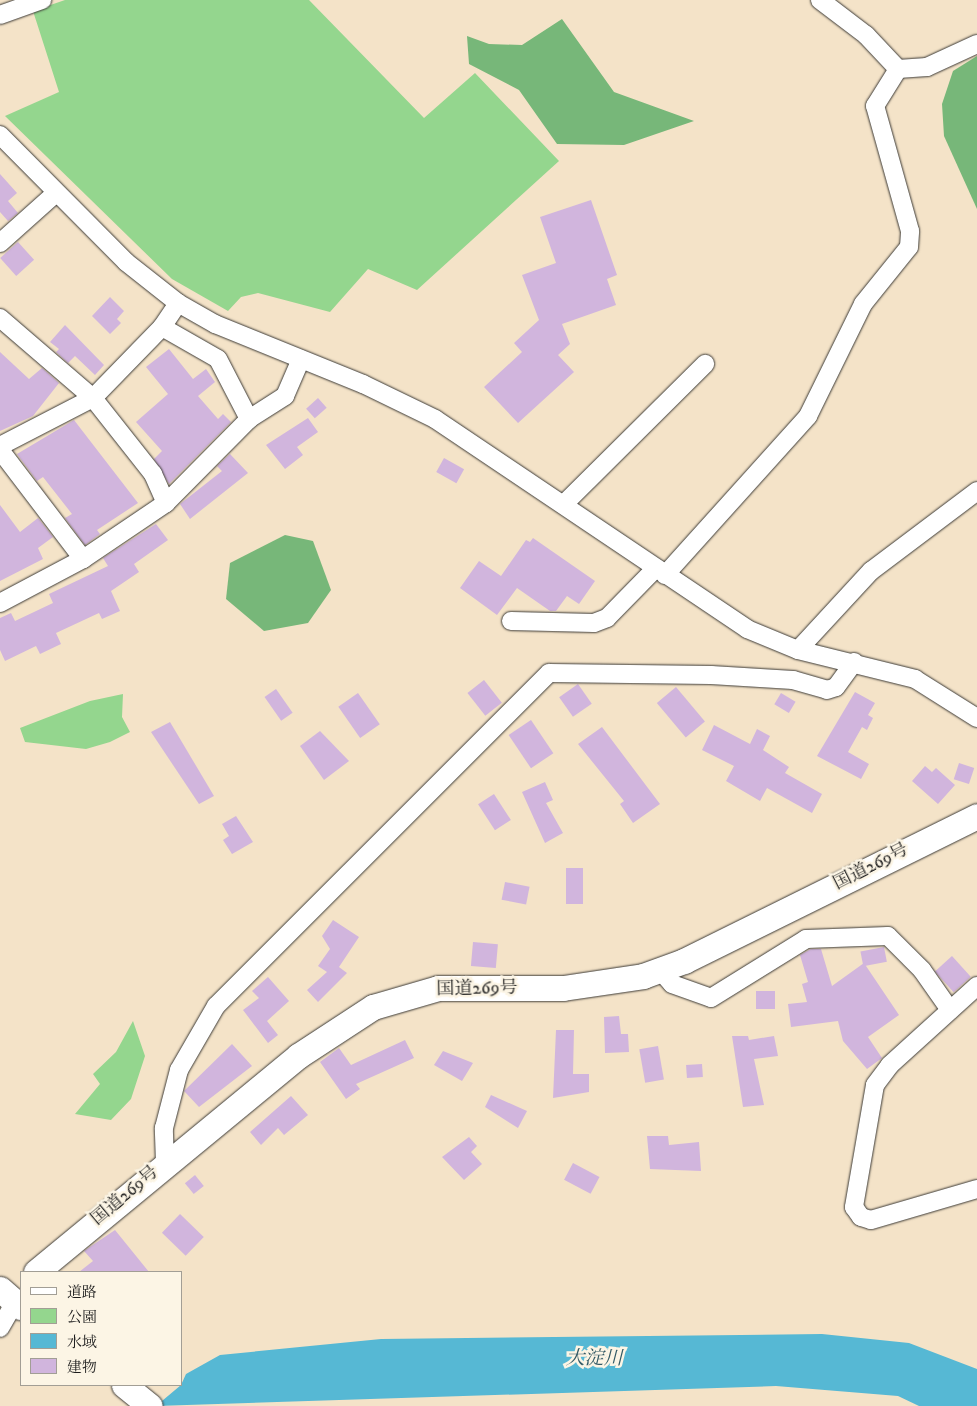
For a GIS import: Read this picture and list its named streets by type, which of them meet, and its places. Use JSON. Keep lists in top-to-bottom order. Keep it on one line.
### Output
{"streets":{"highway":["国道269号"]},"water":["大淀川"],"legend":["道路","公園","水域","建物"]}
